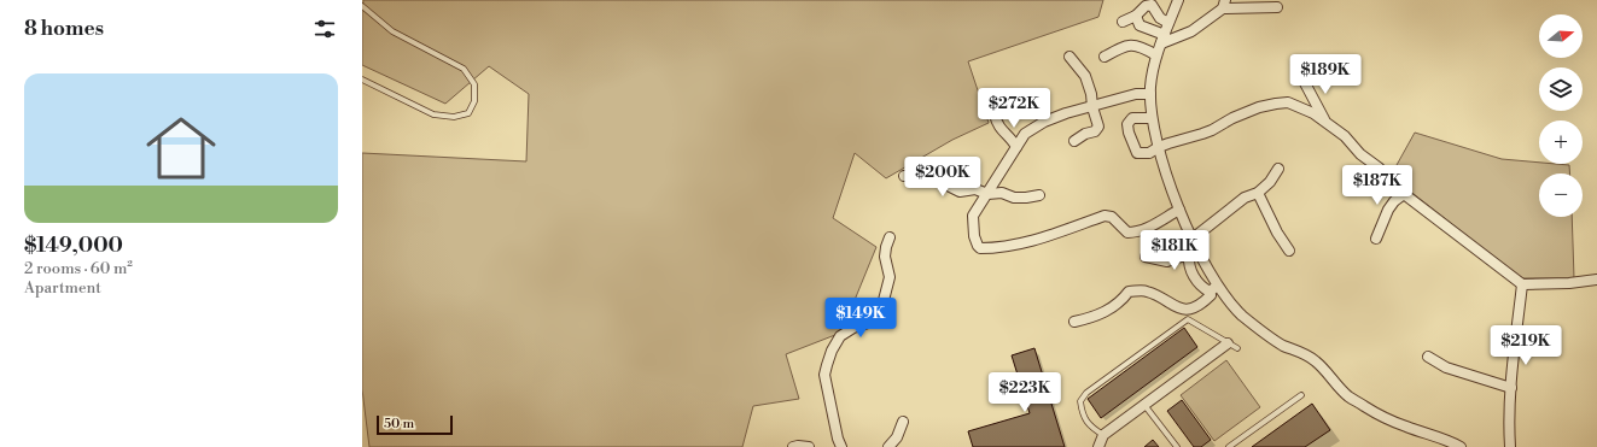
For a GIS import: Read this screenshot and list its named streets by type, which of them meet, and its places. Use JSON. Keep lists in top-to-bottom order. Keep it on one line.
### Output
{"scale_bar":"50 m","north":"right","page":{"heading":"8 homes","map_buttons":["+","−"],"price":["$189K","$272K","$200K","$187K","$181K","$149K","$219K","$223K"],"list":[{"name":"$149,000","note":"2 rooms · 60 m² · Apartment"}],"scale":"50 m"}}
